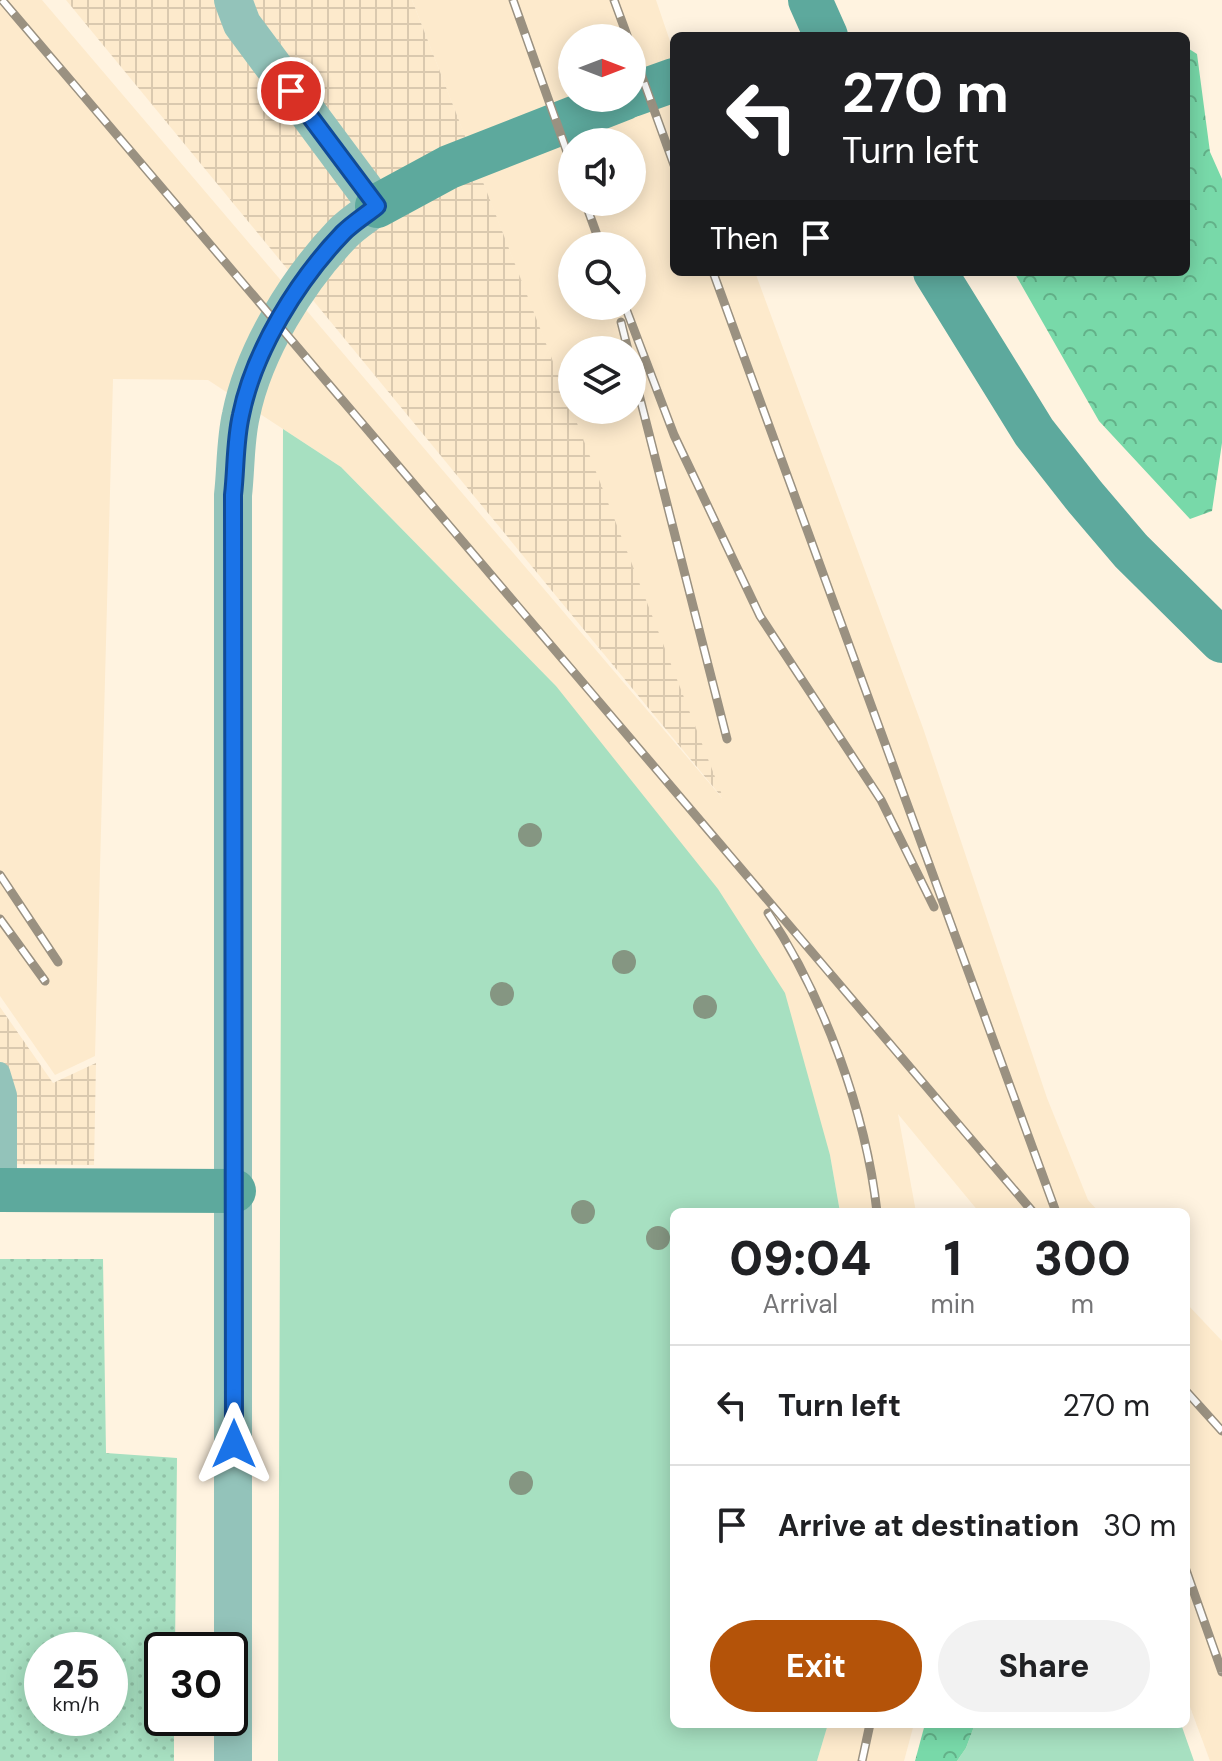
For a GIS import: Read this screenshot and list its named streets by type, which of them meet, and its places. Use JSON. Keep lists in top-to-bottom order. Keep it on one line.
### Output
{"north":"right","page":{"turn":["270 m","Turn left"],"then":"Then","eta":["09:04","Arrival","1","min","300","m"],"list":[{"name":"Turn left","value":"270 m"},{"name":"Arrive at destination","value":"30 m"}],"buttons":["Exit","Share"],"speed":"25 km/h","limit":"30"}}
